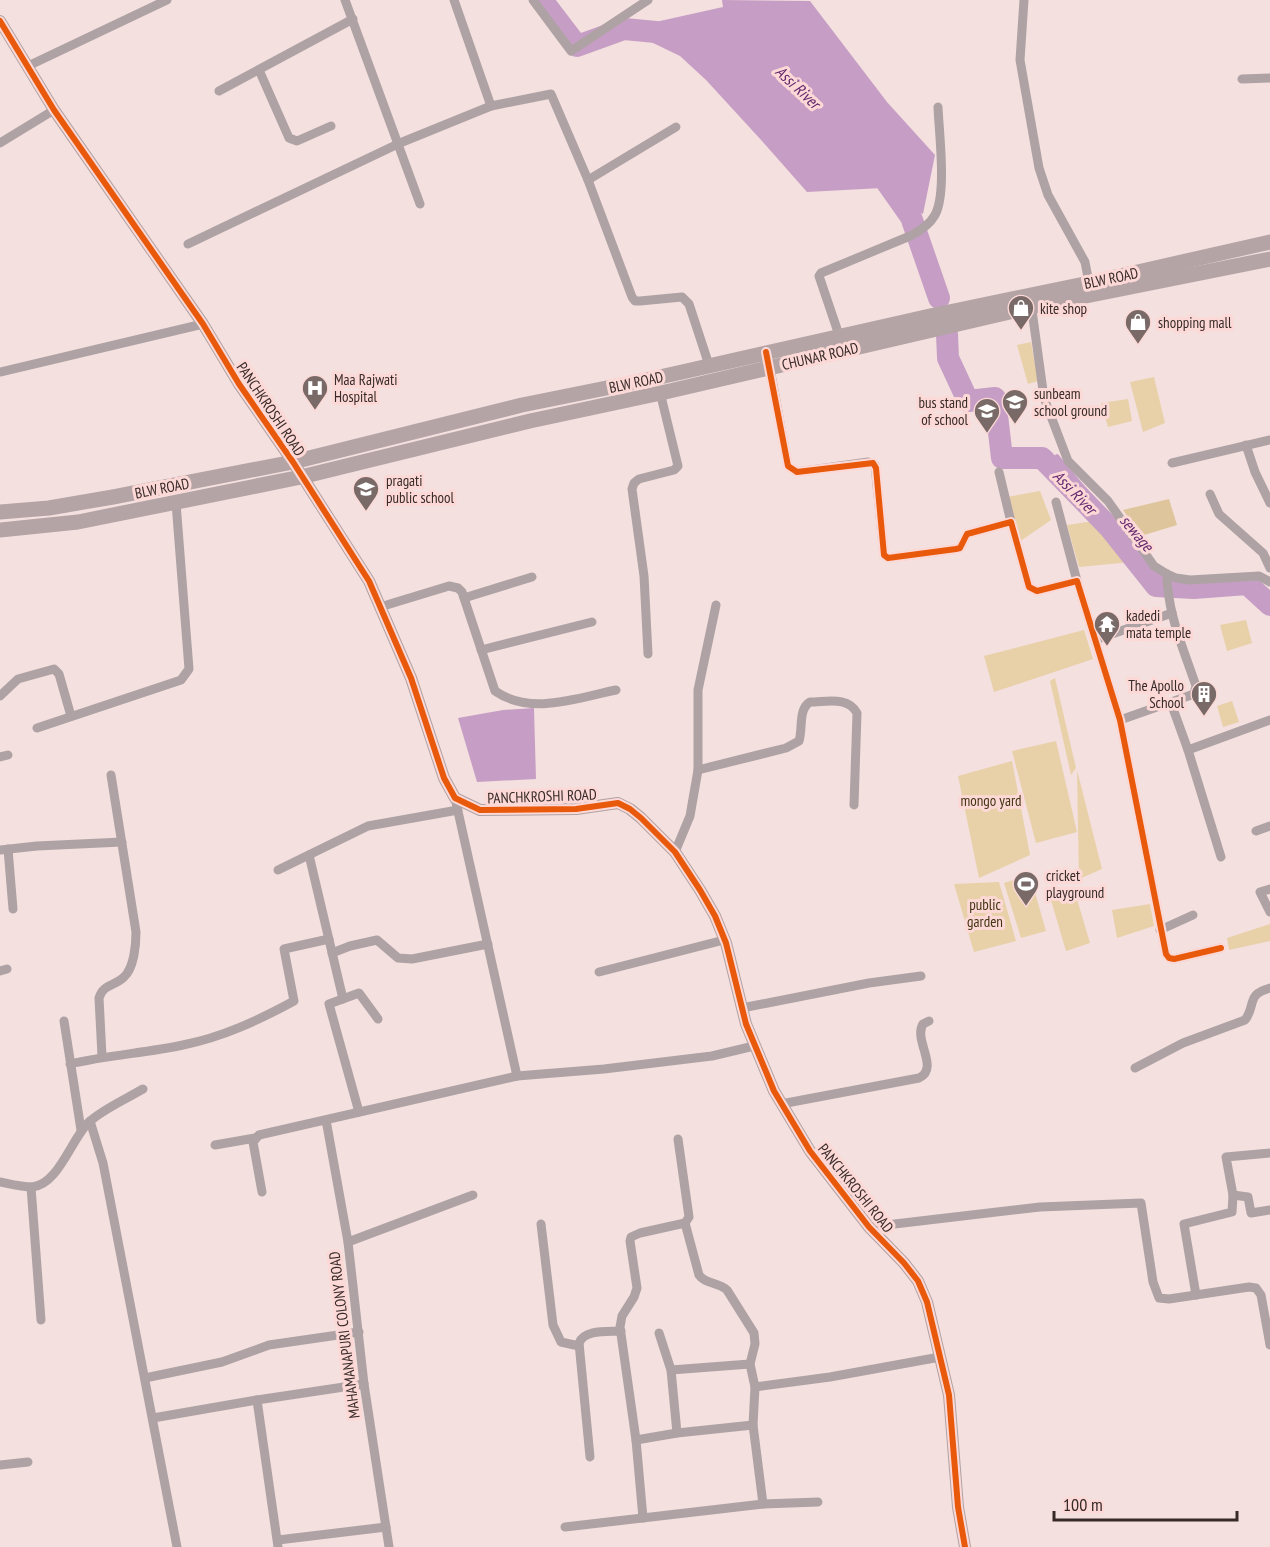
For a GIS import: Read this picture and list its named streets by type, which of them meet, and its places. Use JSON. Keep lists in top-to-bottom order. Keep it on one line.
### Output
{"streets":{"main road":["BLW ROAD","CHUNAR ROAD"],"street":["PANCHKROSHI ROAD","MAHAMANAPURI COLONY ROAD"]},"crossings":[["BLW ROAD","CHUNAR ROAD"],["BLW ROAD","PANCHKROSHI ROAD"],["CHUNAR ROAD","PANCHKROSHI ROAD"]],"water":["Assi River","sewage"],"parks":["mongo yard","public garden"],"places":{"shop":["kite shop","shopping mall"],"hospital":["Maa Rajwati Hospital"],"school or university":["sunbeam school ground","bus stand of school","pragati public school"],"temple":["kadedi mata temple"],"building":["The Apollo School"],"sports":["cricket playground"]},"scale_bar":"100 m"}
